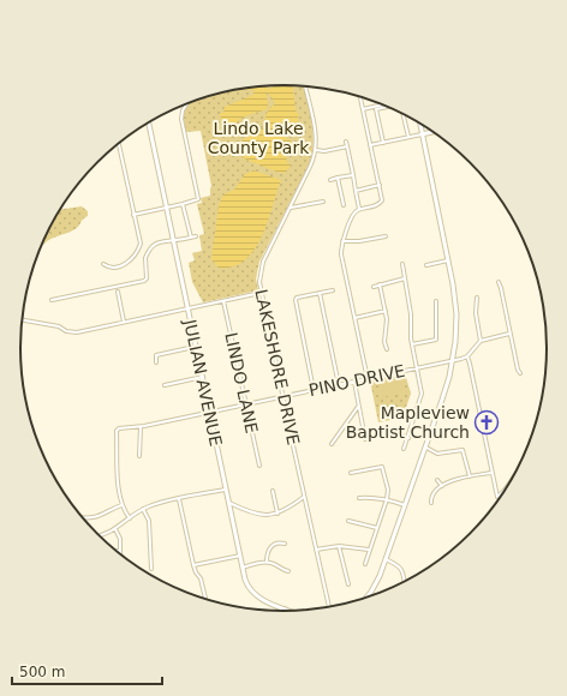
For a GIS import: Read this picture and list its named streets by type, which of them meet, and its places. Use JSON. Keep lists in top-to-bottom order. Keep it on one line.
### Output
{"streets":{"main road":["JULIAN AVENUE"],"street":["LAKESHORE DRIVE","PINO DRIVE","LINDO LANE"]},"crossings":[["LAKESHORE DRIVE","PINO DRIVE"],["PINO DRIVE","JULIAN AVENUE"],["PINO DRIVE","LINDO LANE"]],"parks":["Lindo Lake County Park"],"places":{"church":["Mapleview Baptist Church"]},"scale_bar":"500 m"}
